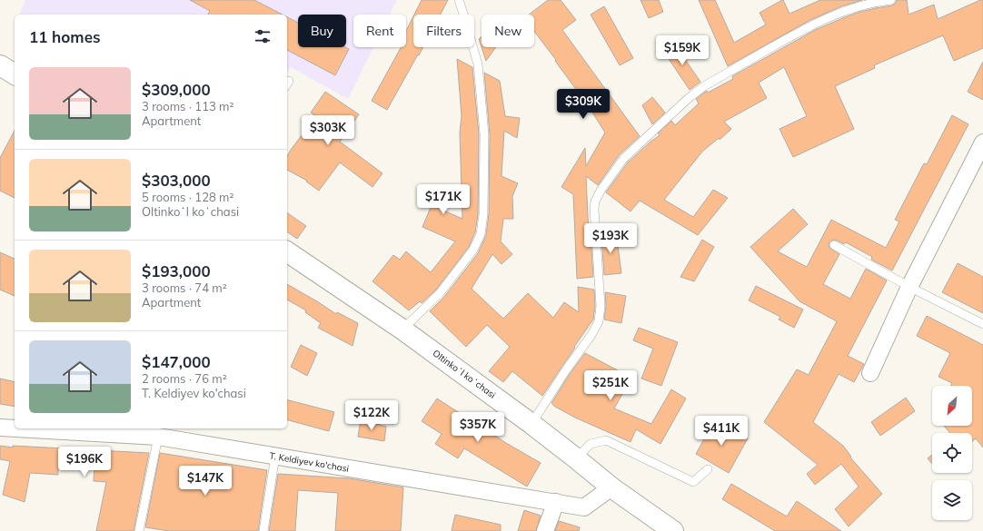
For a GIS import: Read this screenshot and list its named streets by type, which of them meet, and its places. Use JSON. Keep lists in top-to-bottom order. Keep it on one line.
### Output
{"streets":{"main road":["Oltinkoʻl koʻchasi"],"street":["T. Keldiyev ko'chasi"]},"crossings":[["Oltinkoʻl koʻchasi","T. Keldiyev ko'chasi"]],"north":"bottom left","page":{"chip":["Buy","Rent","Filters","New"],"heading":"11 homes","price":["$159K","$309K","$303K","$171K","$193K","$251K","$122K","$357K","$411K","$196K","$147K"],"list":[{"name":"$309,000","note":"3 rooms · 113 m² · Apartment"},{"name":"$303,000","note":"5 rooms · 128 m² · Oltinkoʻl koʻchasi"},{"name":"$193,000","note":"3 rooms · 74 m² · Apartment"},{"name":"$147,000","note":"2 rooms · 76 m² · T. Keldiyev ko'chasi"}]}}
